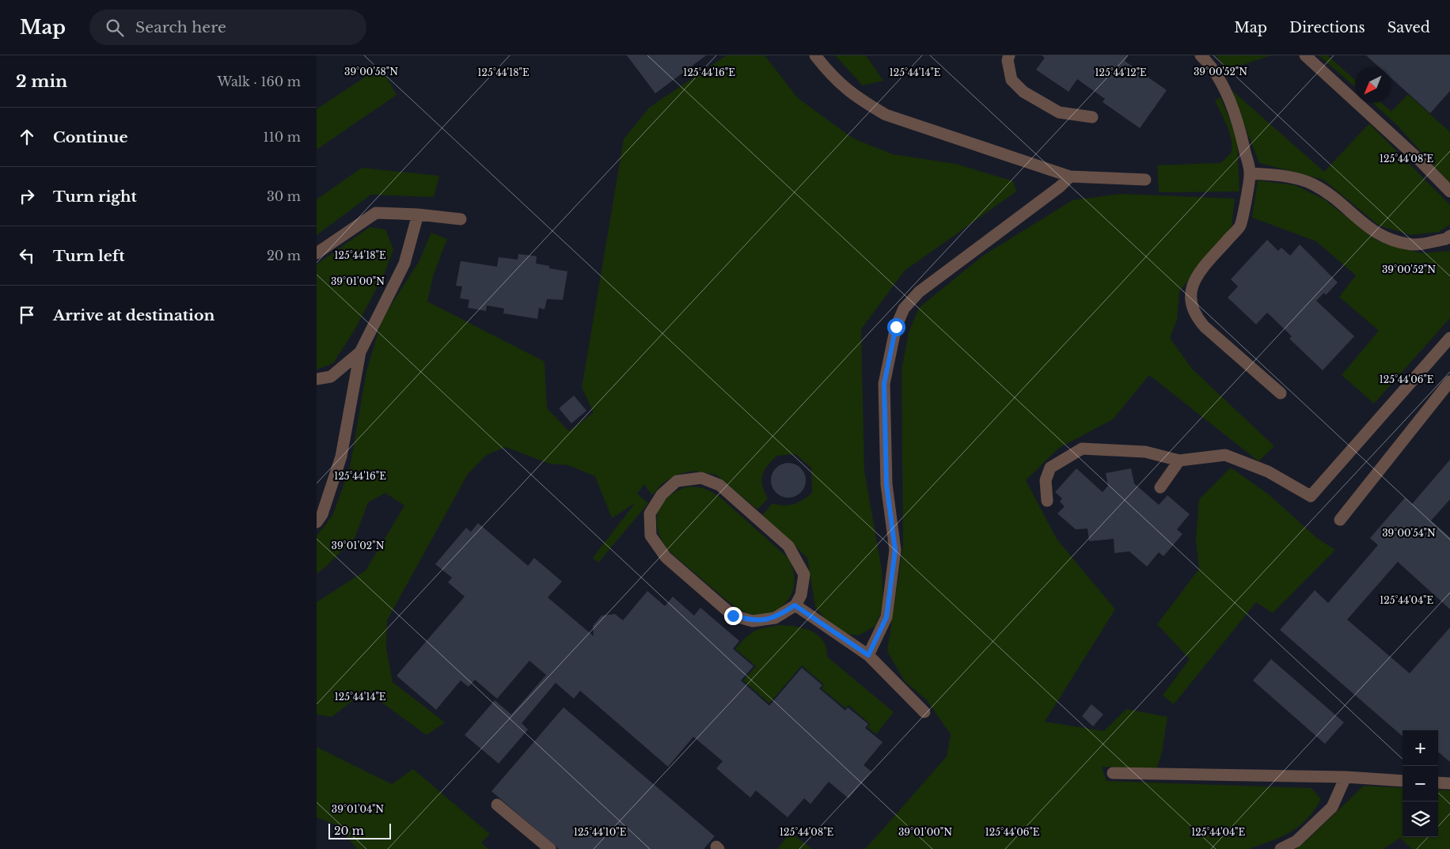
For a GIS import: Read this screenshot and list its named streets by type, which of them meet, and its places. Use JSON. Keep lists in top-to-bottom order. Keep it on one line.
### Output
{"scale_bar":"20 m","north":"bottom left","page":{"header":"Map","search":"Search here","nav":["Map","Directions","Saved"],"heading":["2 min","Walk · 160 m"],"list":[["Continue","110 m"],["Turn right","30 m"],["Turn left","20 m"],"Arrive at destination"],"map_buttons":["+","−"],"scale":"20 m"},"coordinates":["39°00'52\"N","39°00'58\"N","125°44'18\"E","125°44'16\"E","125°44'14\"E","125°44'12\"E","125°44'08\"E","39°01'00\"N","125°44'06\"E","39°00'54\"N","39°01'02\"N","125°44'04\"E","39°01'04\"N","125°44'10\"E"]}
